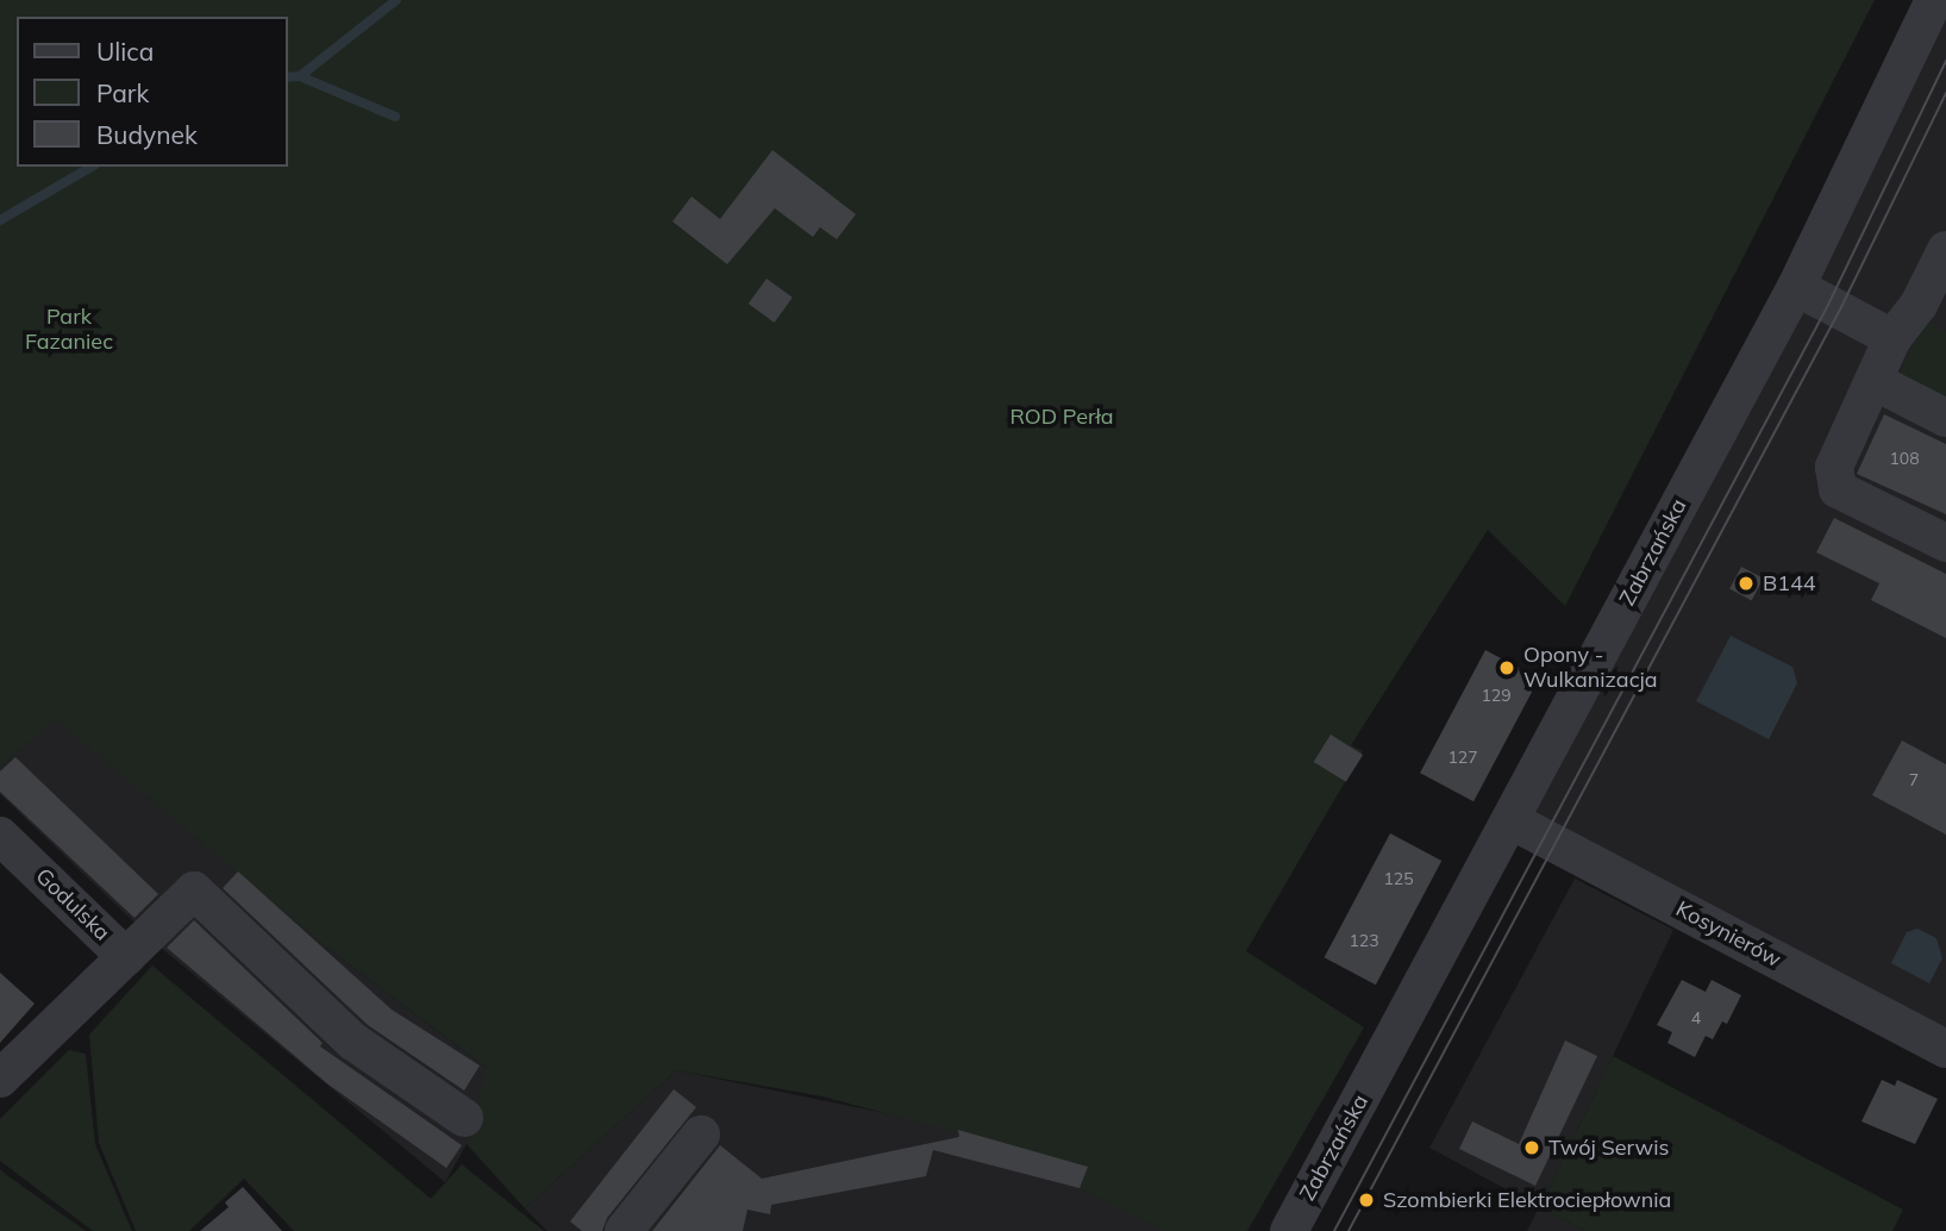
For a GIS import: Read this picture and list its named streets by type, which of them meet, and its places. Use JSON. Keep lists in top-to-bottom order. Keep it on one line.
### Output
{"streets":{"street":["Zabrzańska","Godulska","Kosynierów"]},"crossings":[["Zabrzańska","Kosynierów"]],"parks":["Park Fazaniec","ROD Perła"],"places":["B144","Opony - Wulkanizacja","Twój Serwis","Szombierki Elektrociepłownia"],"house_numbers":["108","129","127","7","125","123","4"],"legend":["Ulica","Park","Budynek"]}
